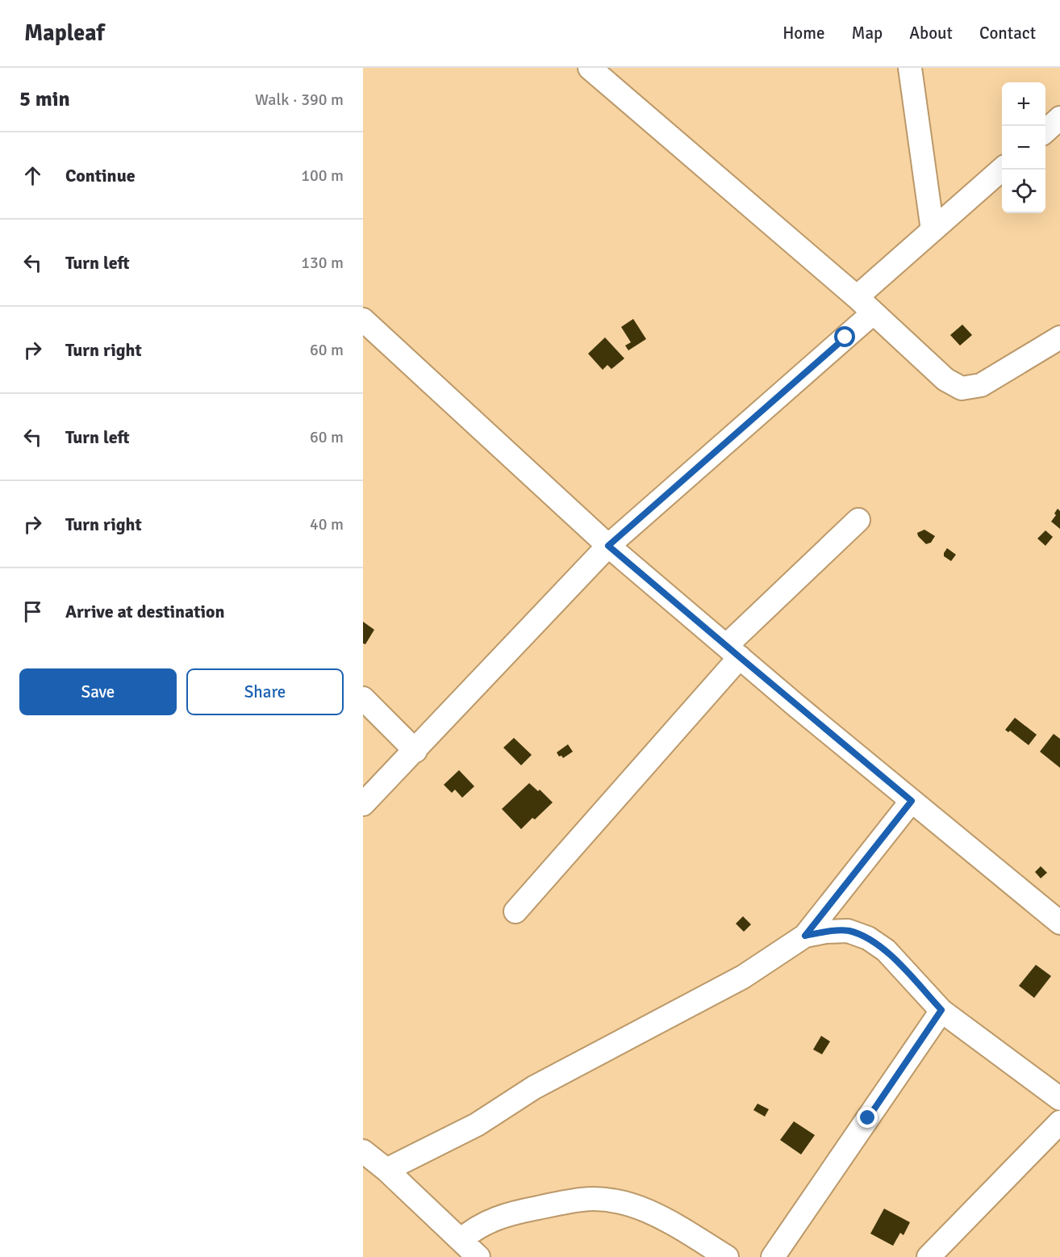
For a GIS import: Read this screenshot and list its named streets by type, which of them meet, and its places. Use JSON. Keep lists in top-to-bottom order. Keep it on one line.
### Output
{"page":{"header":"Mapleaf","nav":["Home","Map","About","Contact"],"heading":["5 min","Walk · 390 m"],"map_buttons":["+","−"],"list":[["Continue","100 m"],["Turn left","130 m"],["Turn right","60 m"],["Turn left","60 m"],["Turn right","40 m"],"Arrive at destination"],"buttons":["Save","Share"]}}
